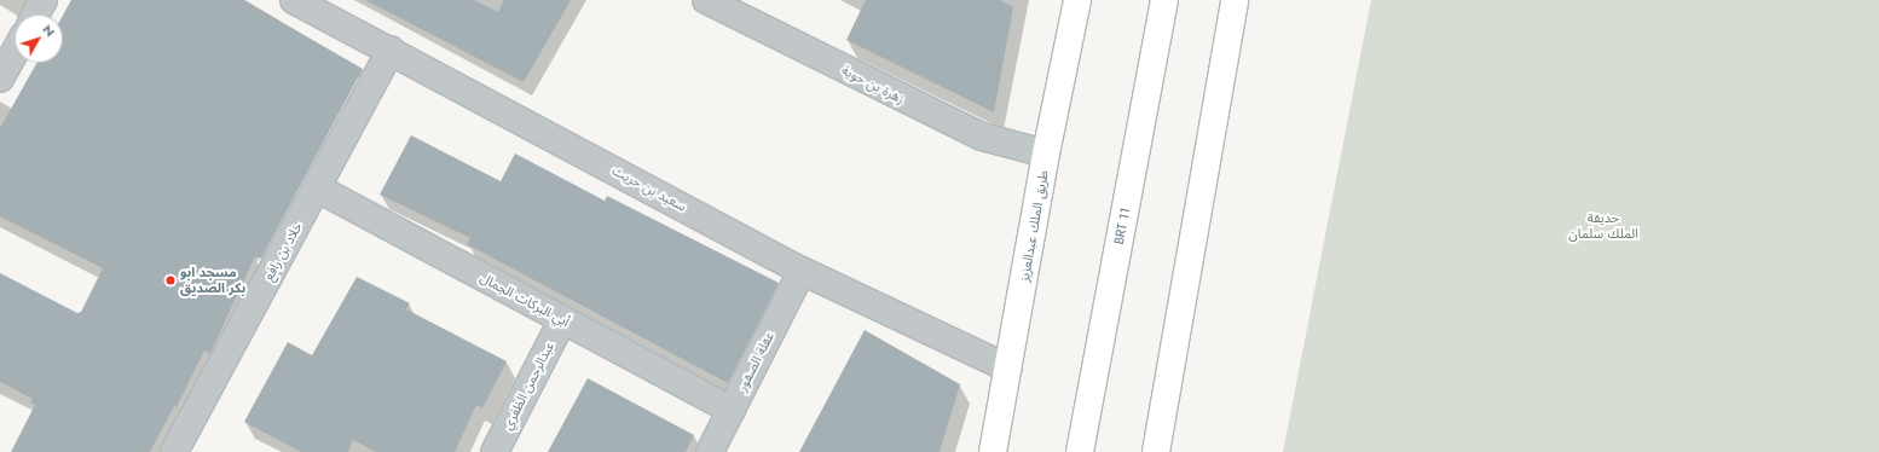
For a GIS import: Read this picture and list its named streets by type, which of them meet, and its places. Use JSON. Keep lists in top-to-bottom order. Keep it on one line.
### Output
{"streets":{"main road":["طريق الملك عبدالعزيز","BRT 11"],"street":["زهرة بن حوية","سعيد بن حريث","خلاد بن رافع","أبي البركات الجمال","عقلة الصقور","عبدالرحمن الظفري"]},"crossings":[["زهرة بن حوية","طريق الملك عبدالعزيز"],["سعيد بن حريث","طريق الملك عبدالعزيز"],["سعيد بن حريث","خلاد بن رافع"],["سعيد بن حريث","عقلة الصقور"],["خلاد بن رافع","أبي البركات الجمال"],["أبي البركات الجمال","عقلة الصقور"],["أبي البركات الجمال","عبدالرحمن الظفري"]],"parks":["حديقة الملك سلمان"],"places":["مسجد ابو بكر الصديق"],"north":"top right"}
